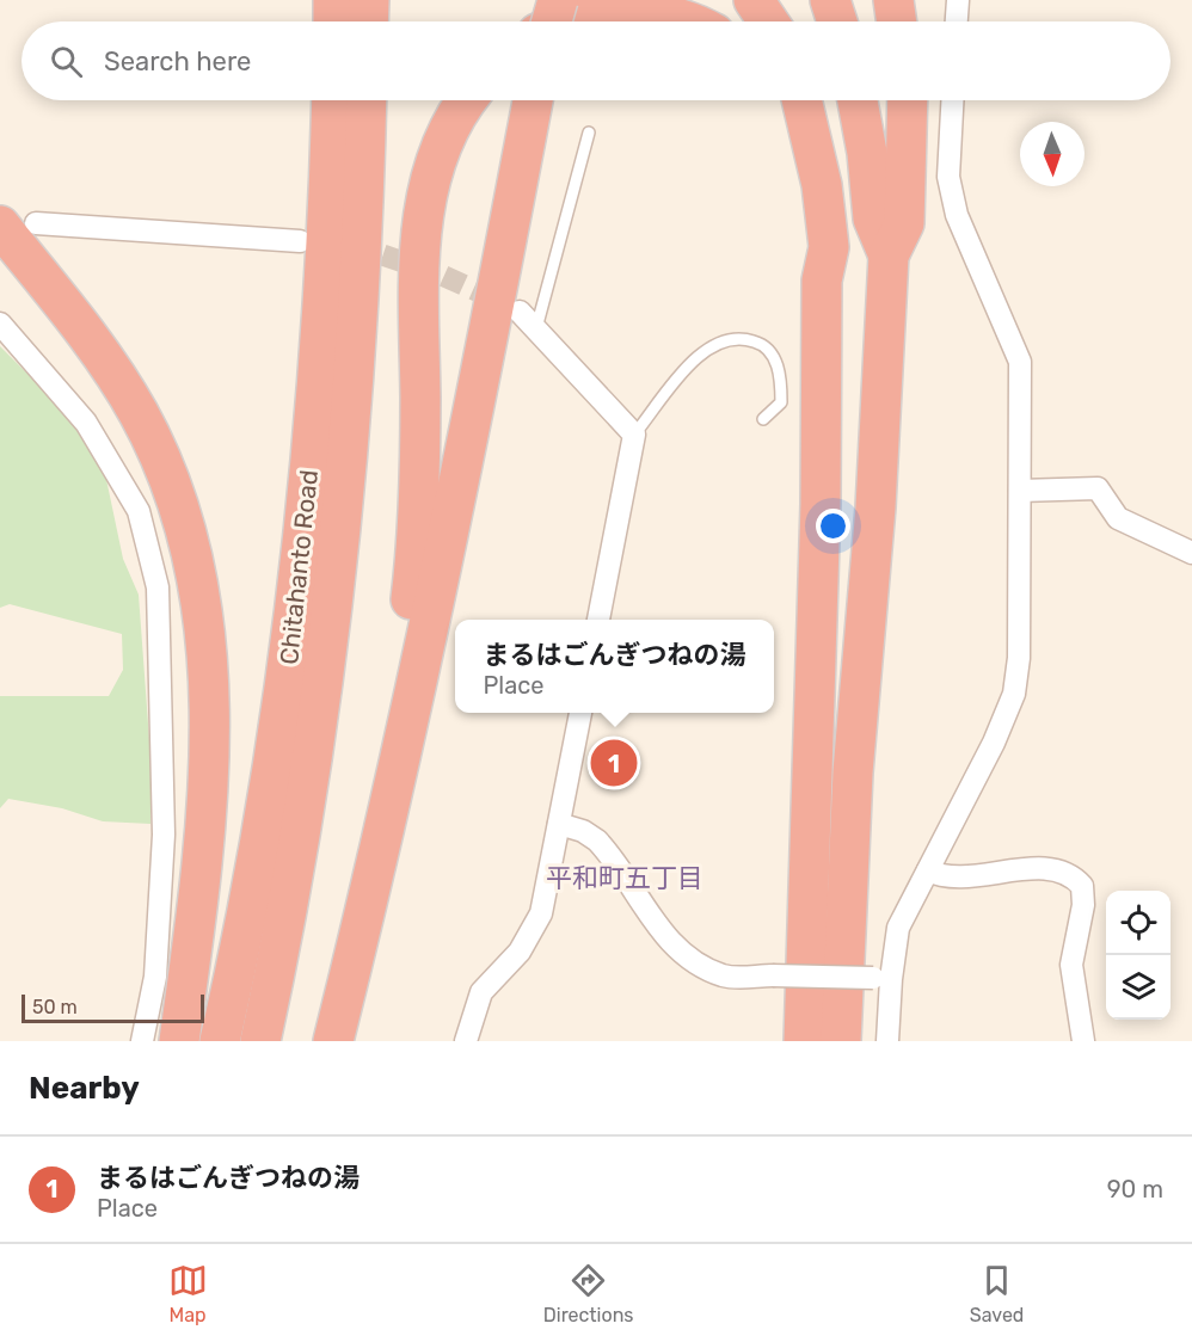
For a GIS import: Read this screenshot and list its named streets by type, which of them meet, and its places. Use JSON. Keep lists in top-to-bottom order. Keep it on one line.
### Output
{"streets":{"highway":["Chitahanto Road"]},"districts":["平和町五丁目"],"scale_bar":"50 m","north":"bottom","page":{"search":"Search here","popup":["まるはごんぎつねの湯","Place"],"pins":"1","scale":"50 m","heading":"Nearby","list":[{"mark":"1","name":"まるはごんぎつねの湯","note":"Place","value":"90 m"}],"nav":["Map","Directions","Saved"]}}
